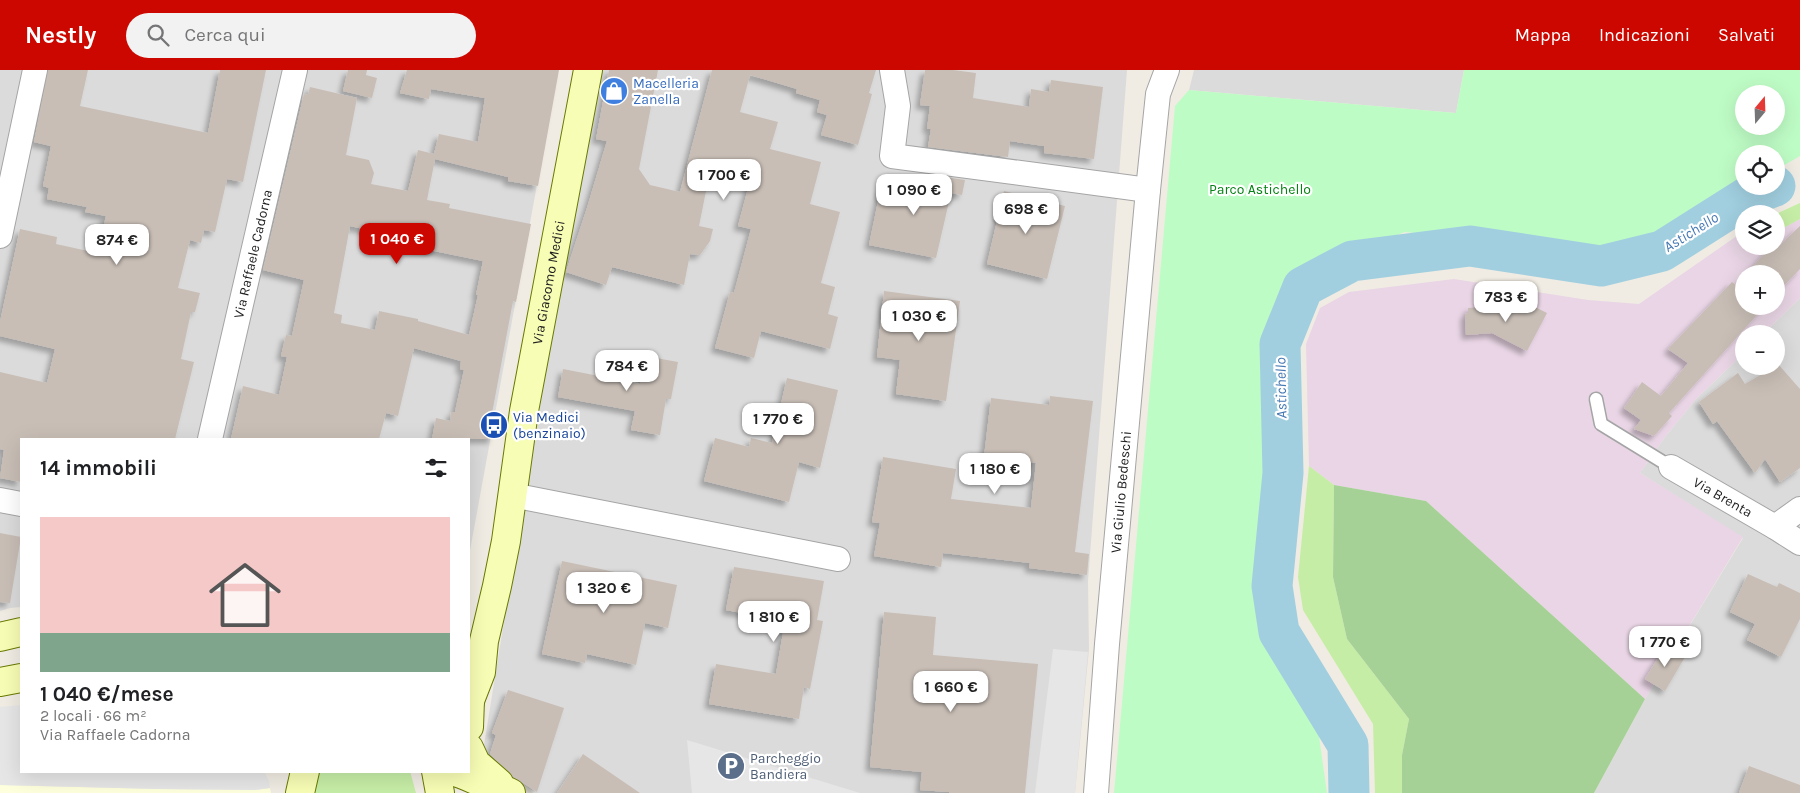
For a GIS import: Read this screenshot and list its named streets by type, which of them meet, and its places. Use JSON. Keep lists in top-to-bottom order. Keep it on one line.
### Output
{"streets":{"main road":["Via Giacomo Medici"],"street":["Via Raffaele Cadorna","Via Giulio Bedeschi","Via Brenta"]},"water":["Astichello"],"parks":["Parco Astichello"],"places":{"shop":["Macelleria Zanella"],"bus stop":["Via Medici (benzinaio)"],"parking":["Parcheggio Bandiera"]},"north":"top","page":{"header":"Nestly","search":"Cerca qui","nav":["Mappa","Indicazioni","Salvati"],"map_buttons":["+","−"],"price":["1 700 €","1 090 €","698 €","1 040 €","874 €","783 €","1 030 €","784 €","1 770 €","1 180 €","1 320 €","1 810 €","1 770 €","1 660 €"],"heading":"14 immobili","list":[{"name":"1 040 €/mese","note":"2 locali · 66 m² · Via Raffaele Cadorna"}]}}
